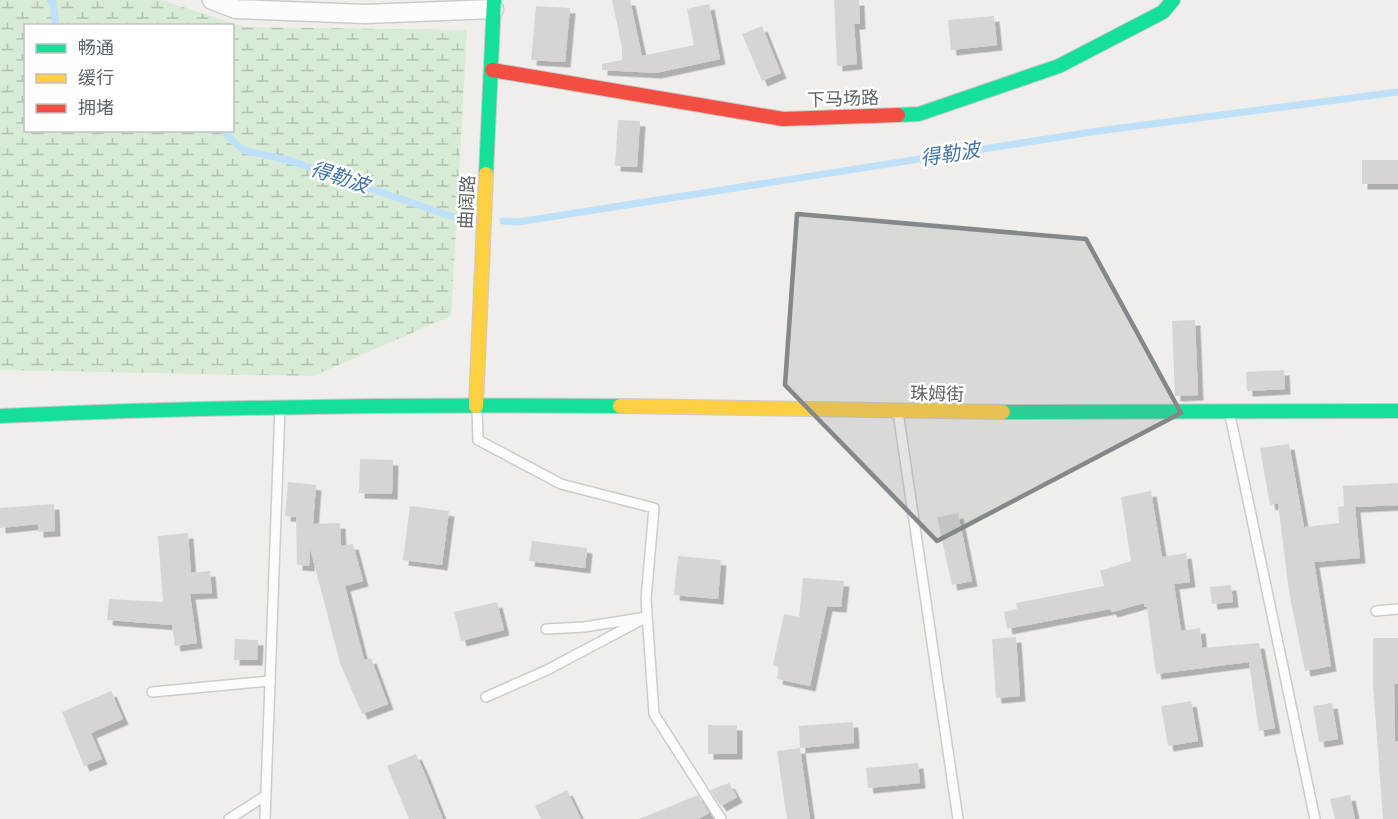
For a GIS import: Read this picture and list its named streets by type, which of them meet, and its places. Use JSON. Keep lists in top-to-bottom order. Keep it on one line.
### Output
{"streets":{"street":["下马场路","曲阔路","珠姆街"]},"crossings":[["下马场路","曲阔路"],["曲阔路","珠姆街"]],"water":["得勒波"],"legend":["畅通","缓行","拥堵"]}
